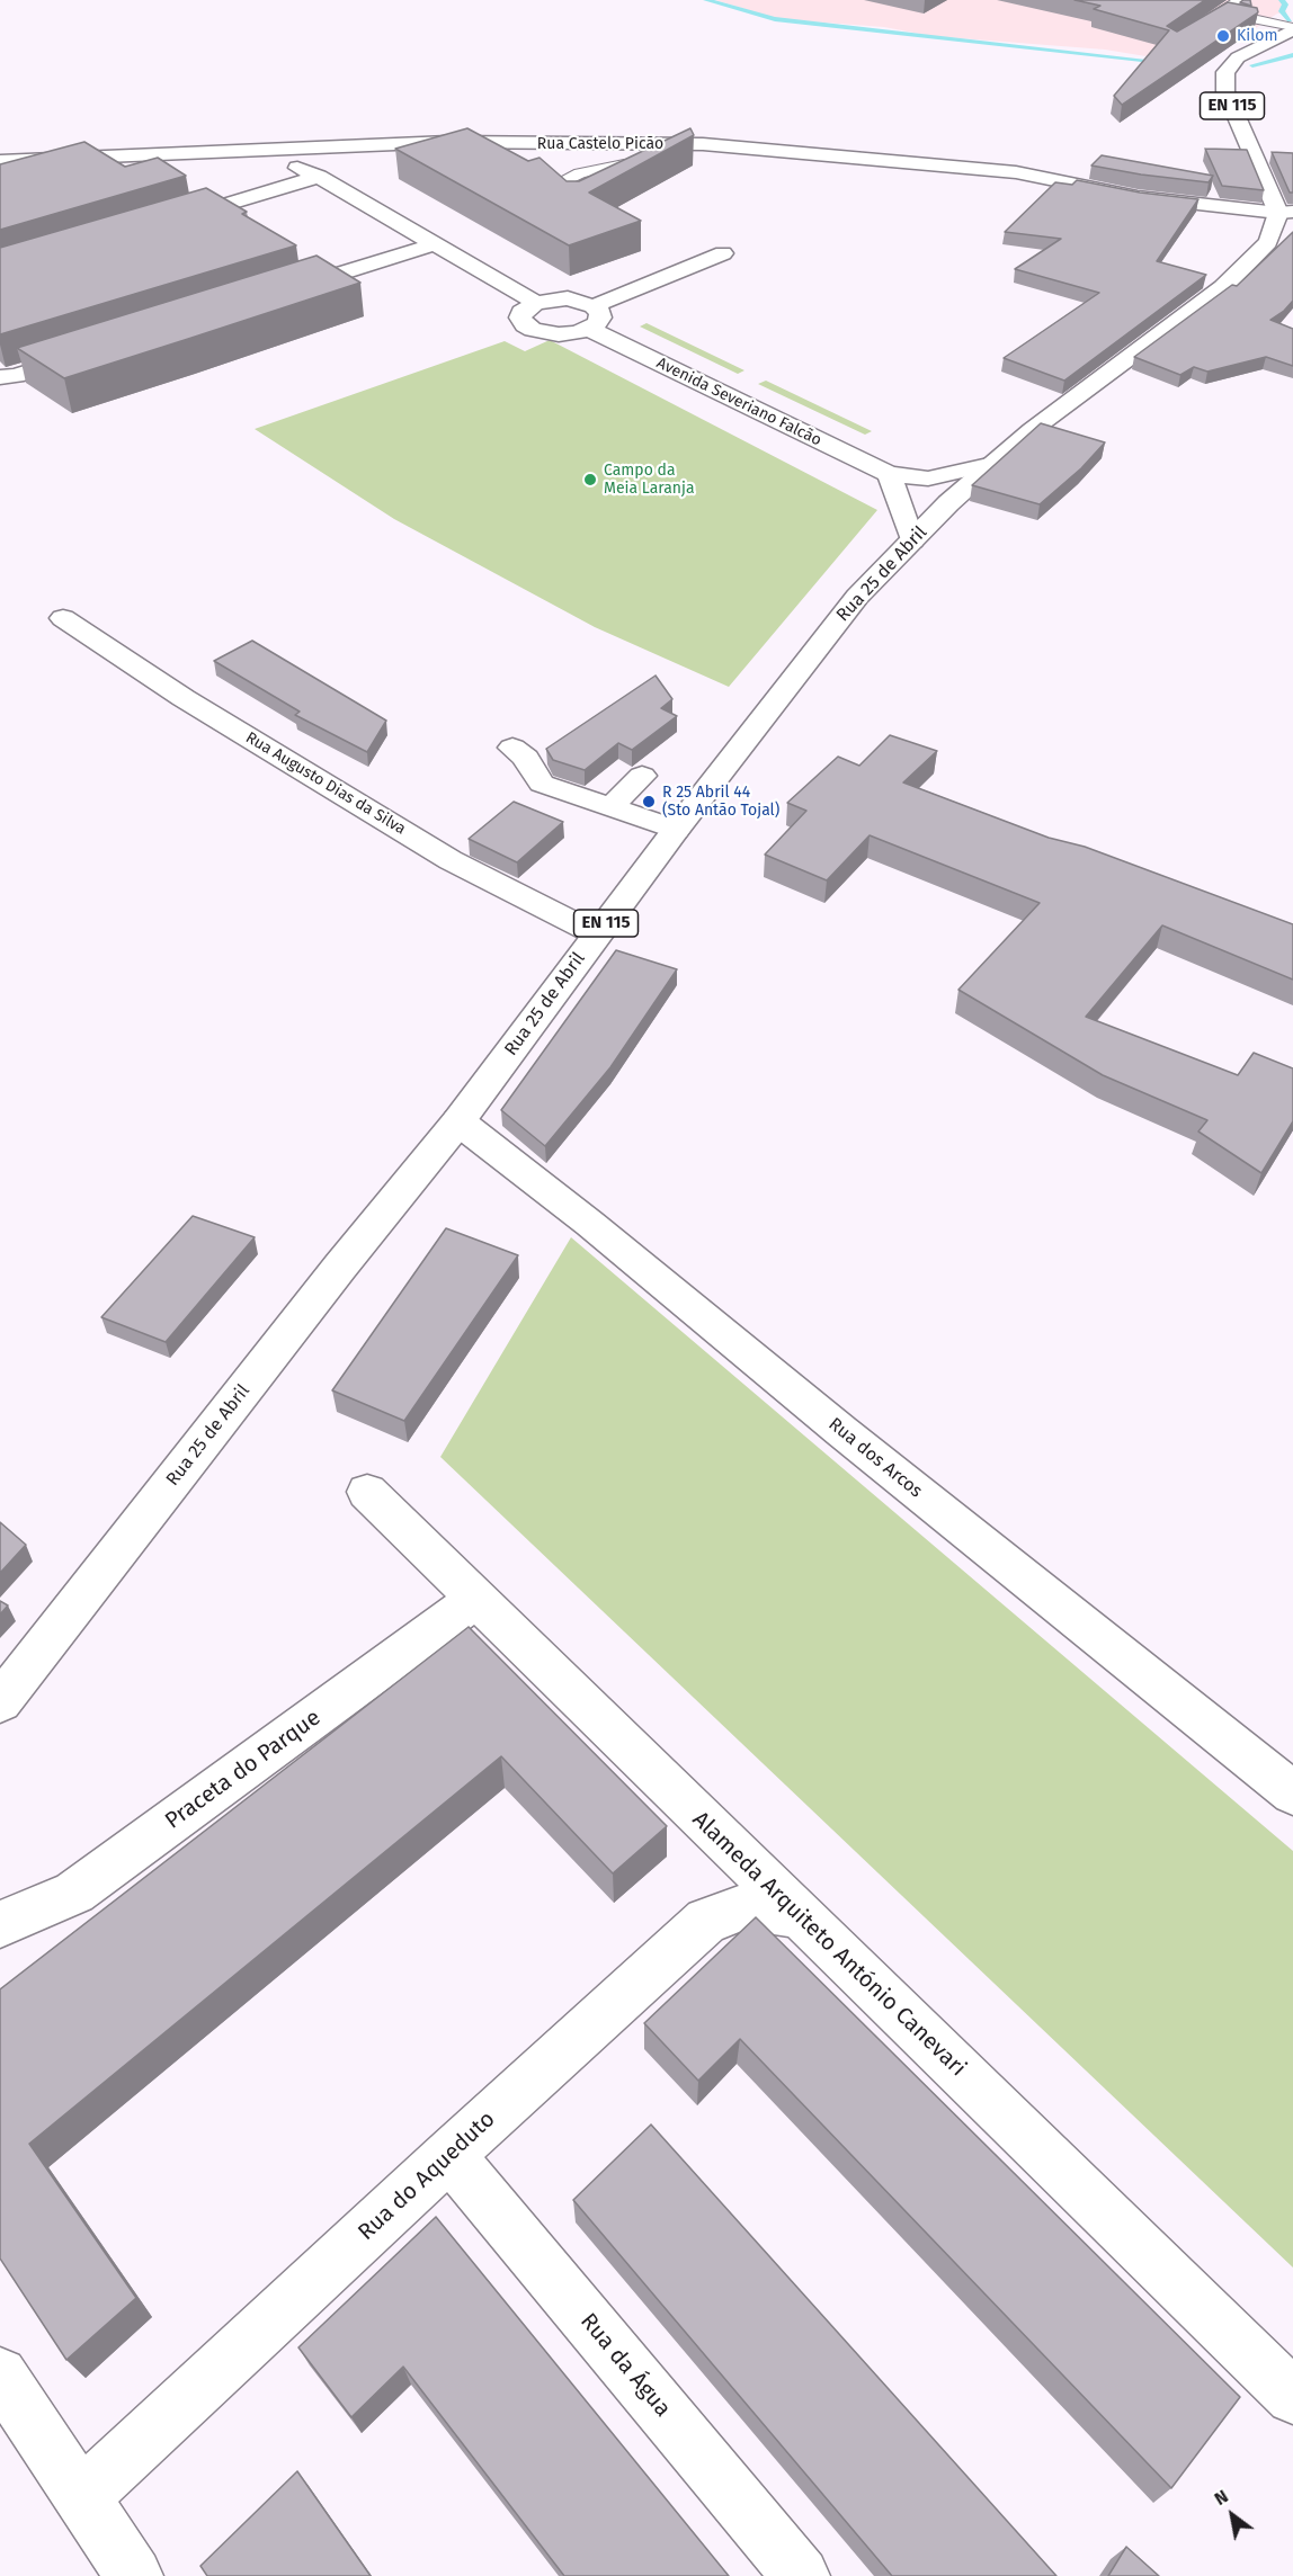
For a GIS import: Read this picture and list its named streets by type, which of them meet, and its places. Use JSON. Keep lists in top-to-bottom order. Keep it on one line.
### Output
{"streets":{"street":["EN 115","Rua Castelo Picão","Avenida Severiano Falcão","Rua 25 de Abril","Rua Augusto Dias da Silva","Rua dos Arcos","Praceta do Parque","Alameda Arquiteto António Canevari","Rua do Aqueduto","Rua da Água"]},"crossings":[["EN 115","Rua Castelo Picão"],["EN 115","Rua 25 de Abril"],["Rua Castelo Picão","Rua 25 de Abril"],["Avenida Severiano Falcão","Rua 25 de Abril"],["Rua 25 de Abril","Rua Augusto Dias da Silva"],["Rua 25 de Abril","Rua dos Arcos"],["Praceta do Parque","Alameda Arquiteto António Canevari"],["Alameda Arquiteto António Canevari","Rua do Aqueduto"],["Rua do Aqueduto","Rua da Água"]],"places":["Kilom","Campo da Meia Laranja","R 25 Abril 44 (Sto Antão Tojal)"],"north":"top left"}
